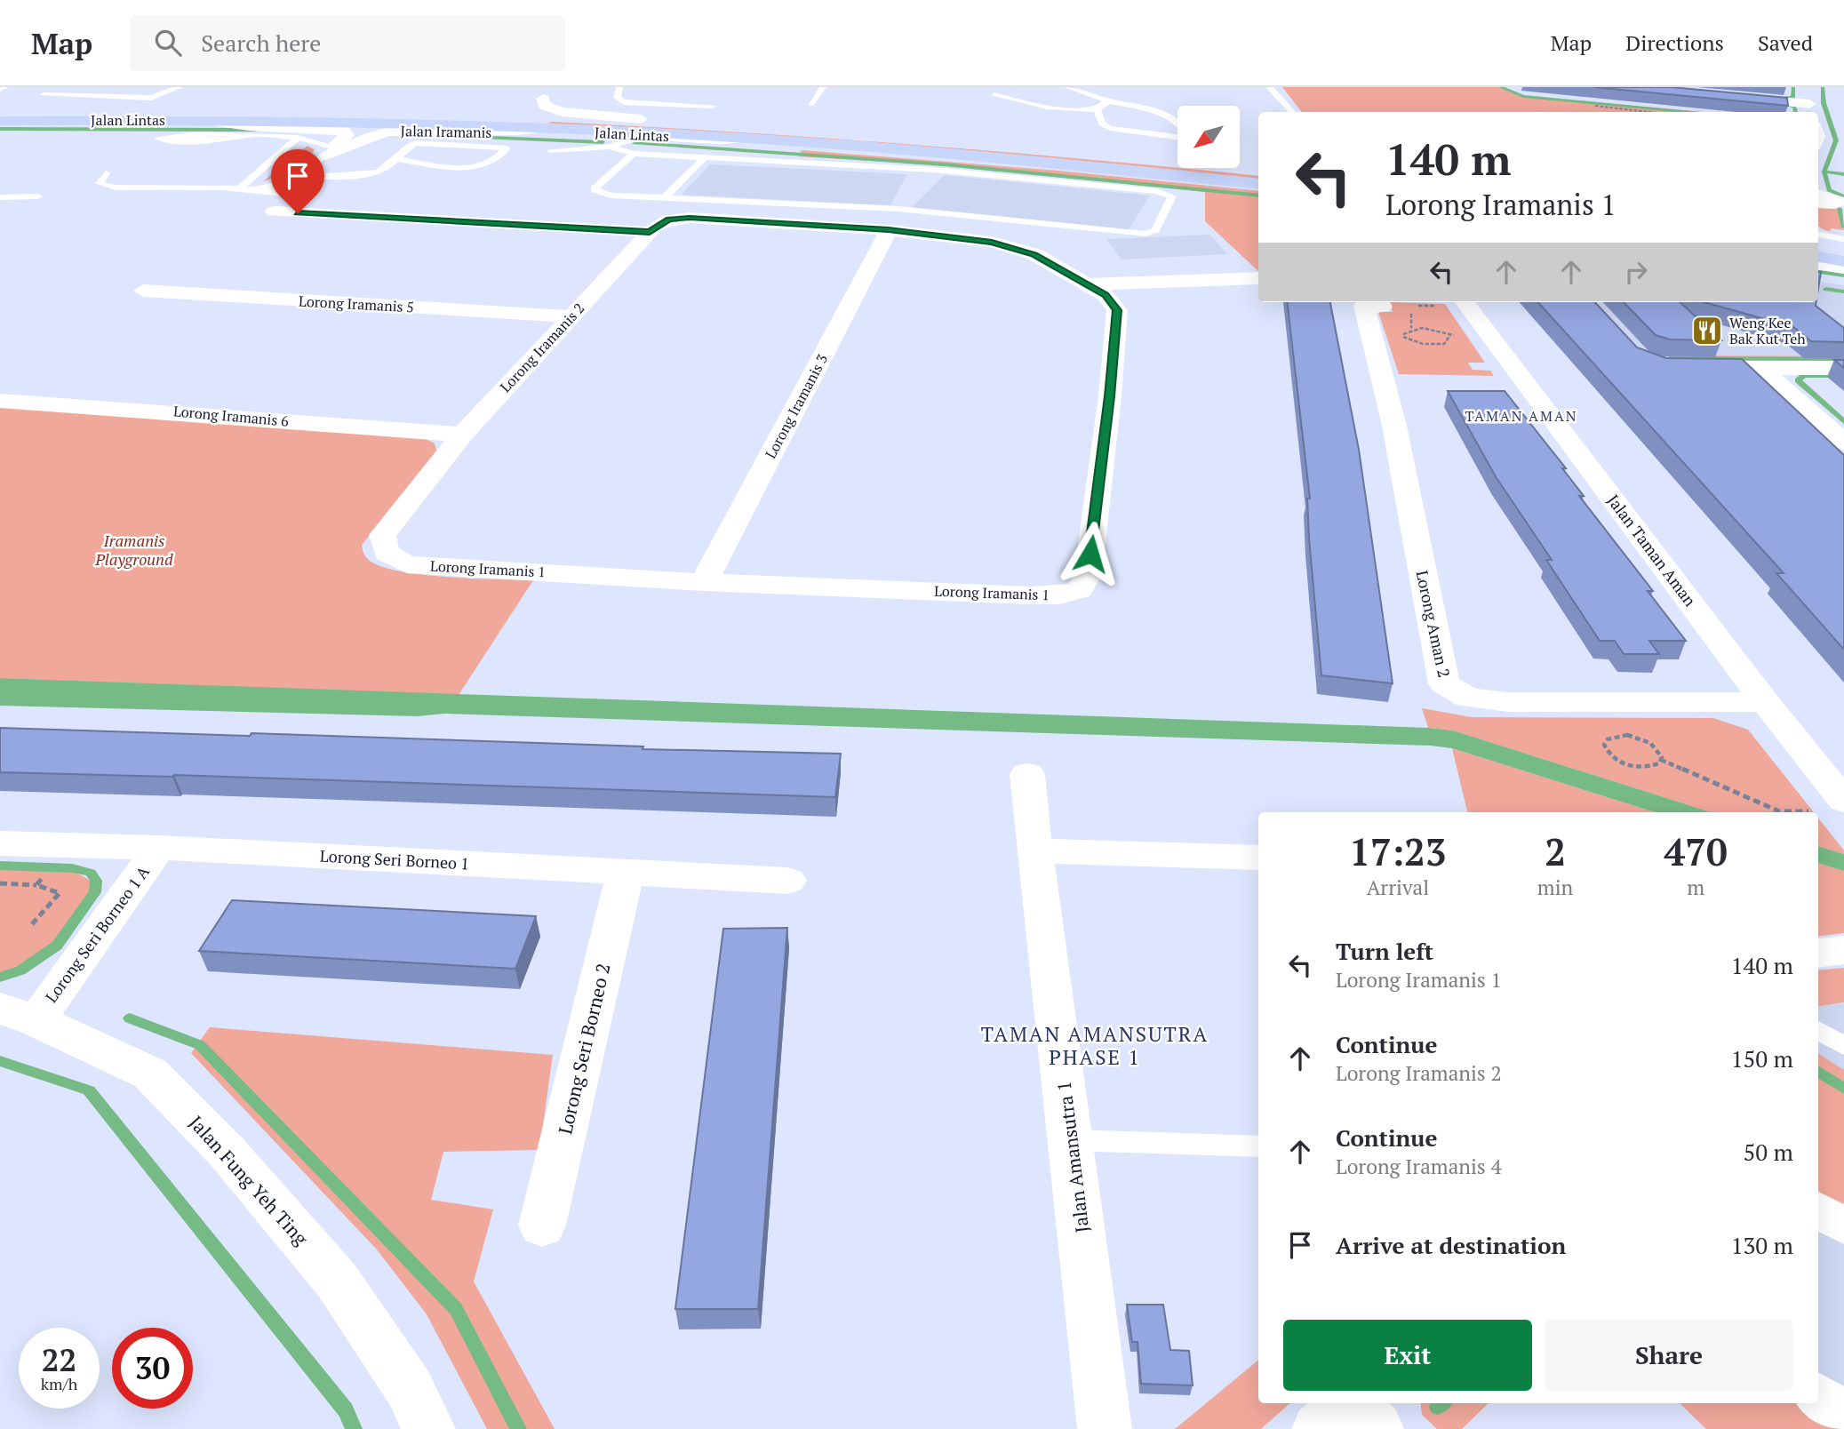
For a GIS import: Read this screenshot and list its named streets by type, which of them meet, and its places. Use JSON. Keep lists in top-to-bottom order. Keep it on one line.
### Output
{"streets":{"highway":["Jalan Lintas"],"street":["Jalan Iramanis","Lorong Iramanis 5","Lorong Iramanis 2","Lorong Iramanis 3","Lorong Iramanis 6","Jalan Taman Aman","Lorong Iramanis 1","Lorong Aman 2","Lorong Seri Borneo 1","Lorong Seri Borneo 1 A","Lorong Seri Borneo 2","Jalan Amansutra 1","Jalan Fung Yeh Ting"]},"crossings":[["Jalan Lintas","Jalan Iramanis"],["Lorong Iramanis 5","Lorong Iramanis 2"],["Lorong Iramanis 2","Lorong Iramanis 6"],["Lorong Iramanis 2","Lorong Iramanis 1"],["Lorong Iramanis 3","Lorong Iramanis 1"],["Jalan Taman Aman","Lorong Aman 2"],["Lorong Seri Borneo 1","Lorong Seri Borneo 1 A"],["Lorong Seri Borneo 1","Lorong Seri Borneo 2"],["Lorong Seri Borneo 1 A","Jalan Fung Yeh Ting"]],"districts":["TAMAN AMAN","TAMAN AMANSUTRA PHASE 1"],"parks":["Iramanis Playground"],"places":{"restaurant":["Weng Kee Bak Kut Teh"]},"north":"bottom left","page":{"header":"Map","search":"Search here","nav":["Map","Directions","Saved"],"turn":["140 m","Lorong Iramanis 1"],"eta":["17:23","Arrival","2","min","470","m"],"list":[{"name":"Turn left","note":"Lorong Iramanis 1","value":"140 m"},{"name":"Continue","note":"Lorong Iramanis 2","value":"150 m"},{"name":"Continue","note":"Lorong Iramanis 4","value":"50 m"},{"name":"Arrive at destination","value":"130 m"}],"buttons":["Exit","Share"],"speed":"22 km/h","limit":"30"}}
